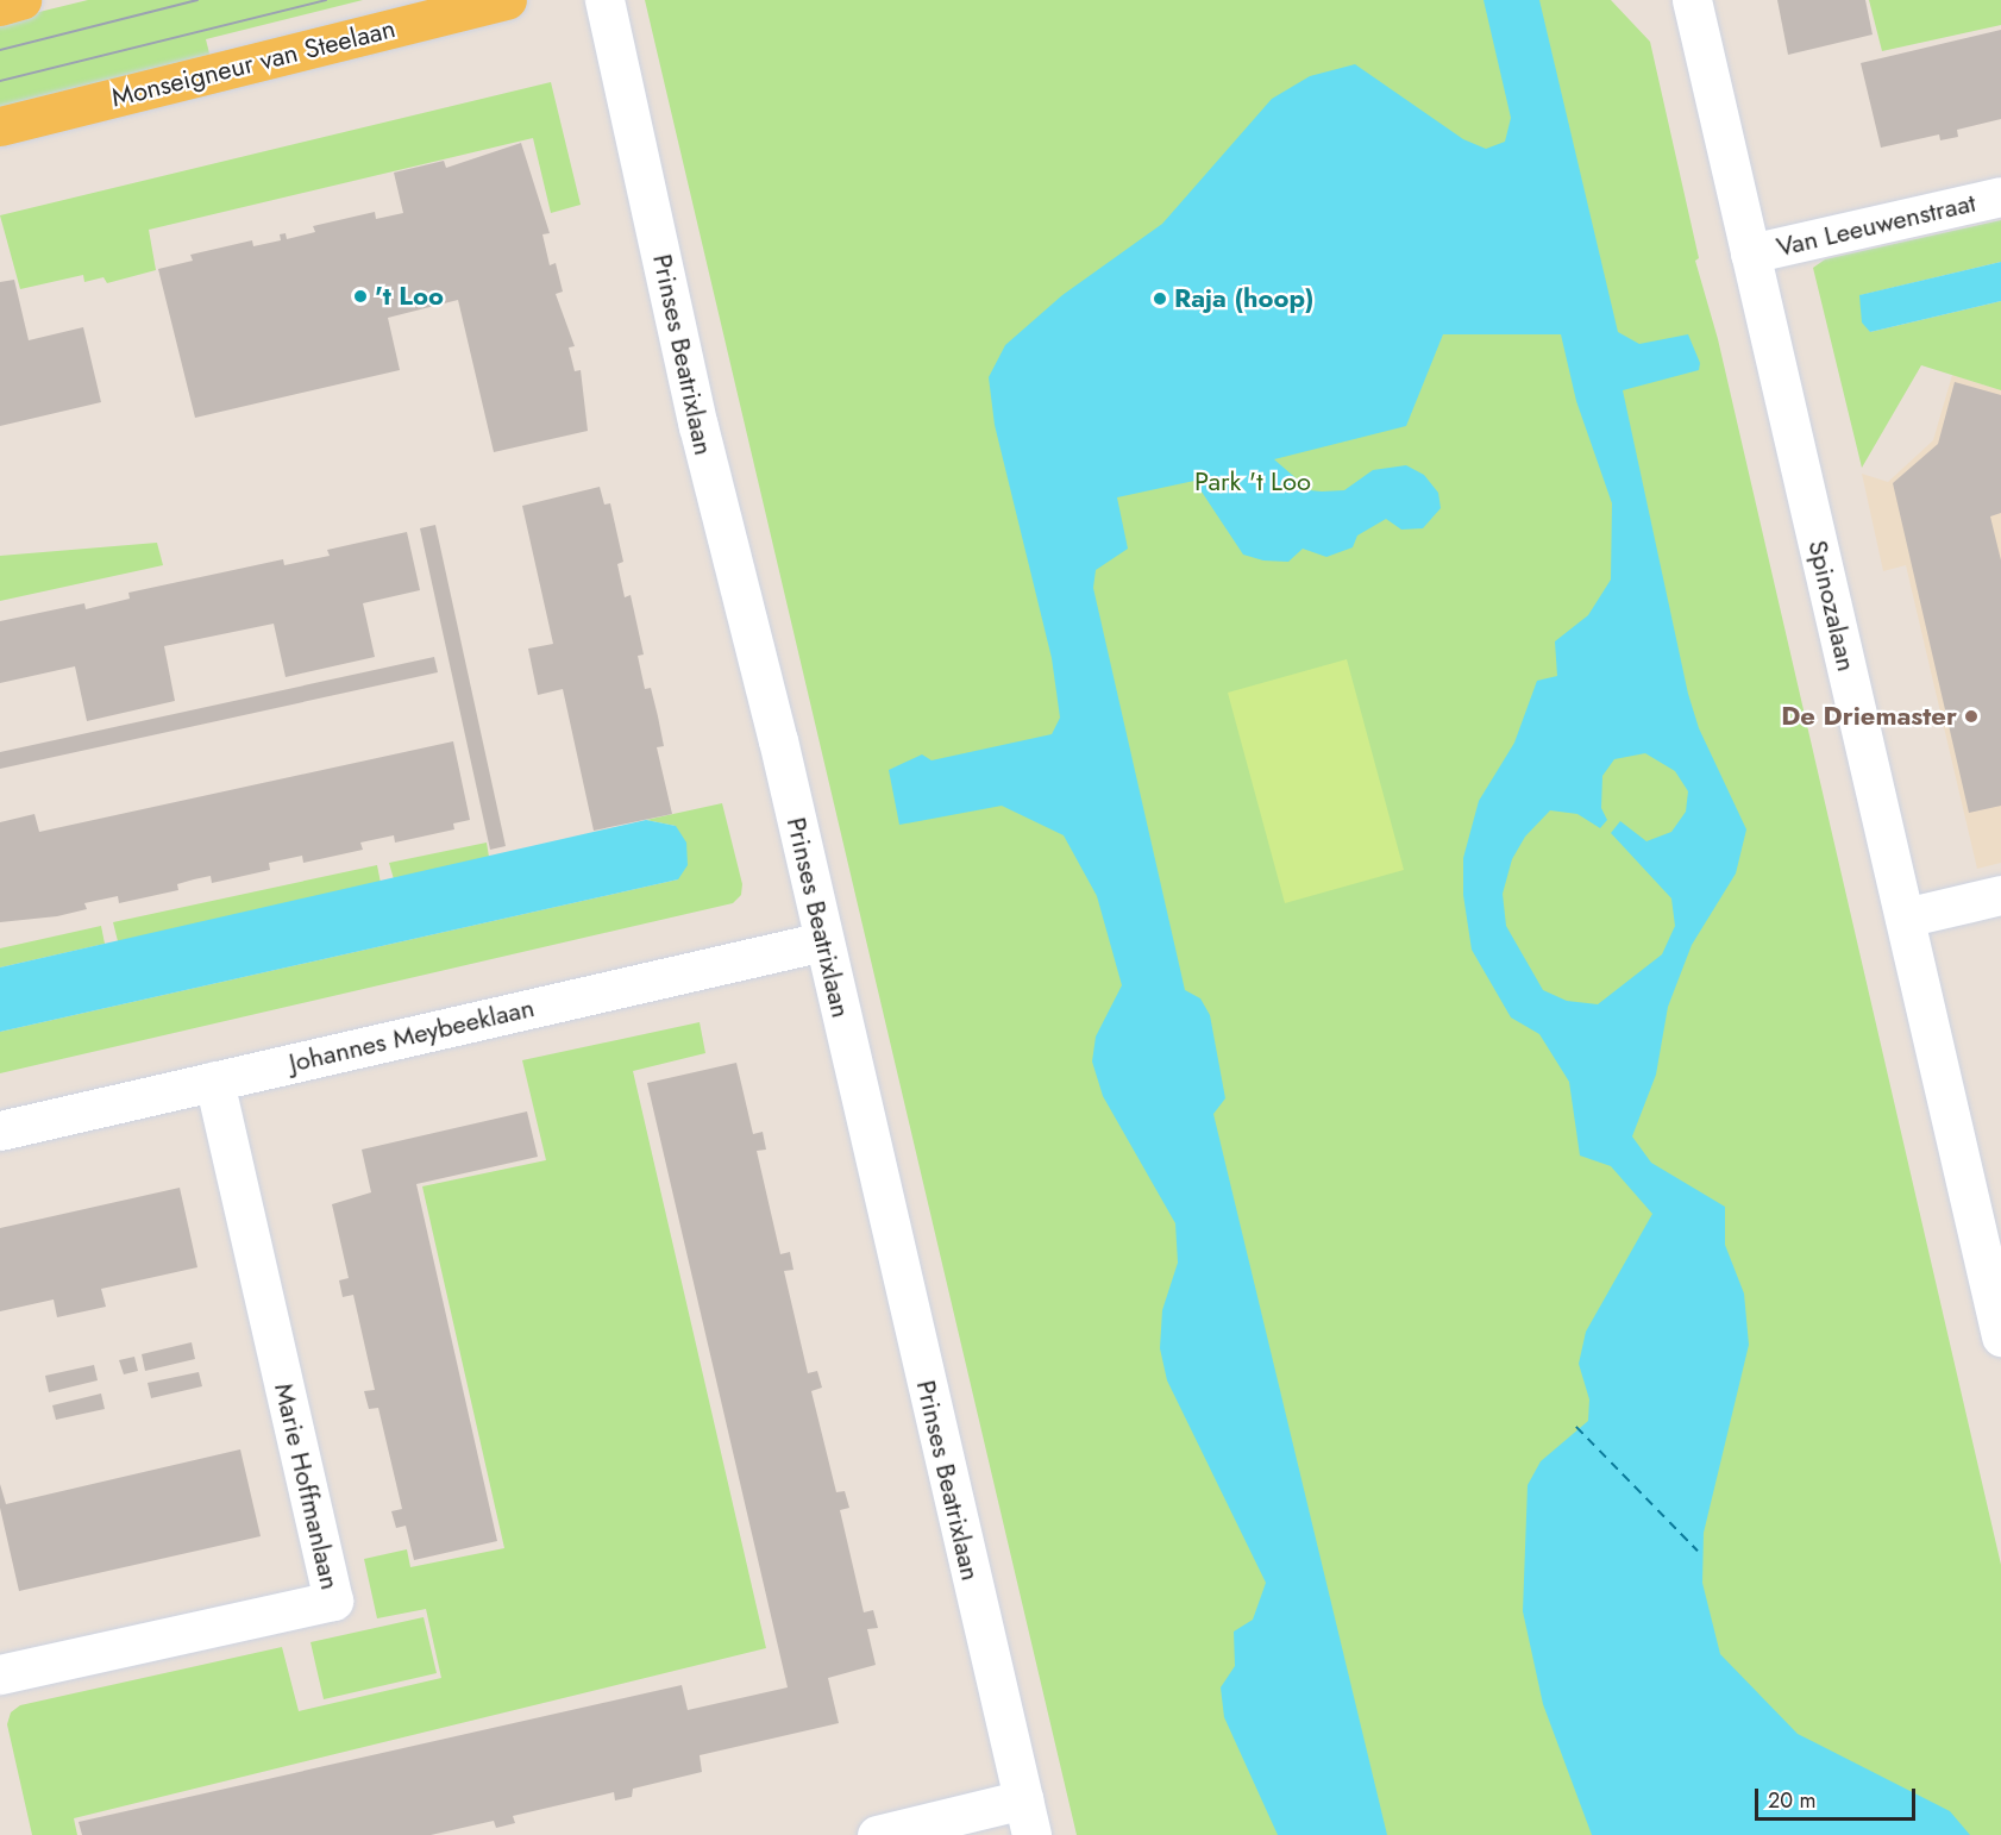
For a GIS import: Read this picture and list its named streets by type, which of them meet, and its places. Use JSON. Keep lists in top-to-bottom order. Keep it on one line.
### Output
{"streets":{"main road":["Monseigneur van Steelaan"],"street":["Van Leeuwenstraat","Prinses Beatrixlaan","Spinozalaan","Johannes Meybeeklaan","Marie Hoffmanlaan"]},"crossings":[["Van Leeuwenstraat","Spinozalaan"],["Prinses Beatrixlaan","Johannes Meybeeklaan"],["Johannes Meybeeklaan","Marie Hoffmanlaan"]],"parks":["Park 't Loo"],"places":["'t Loo","Raja (hoop)","De Driemaster"],"scale_bar":"20 m"}
